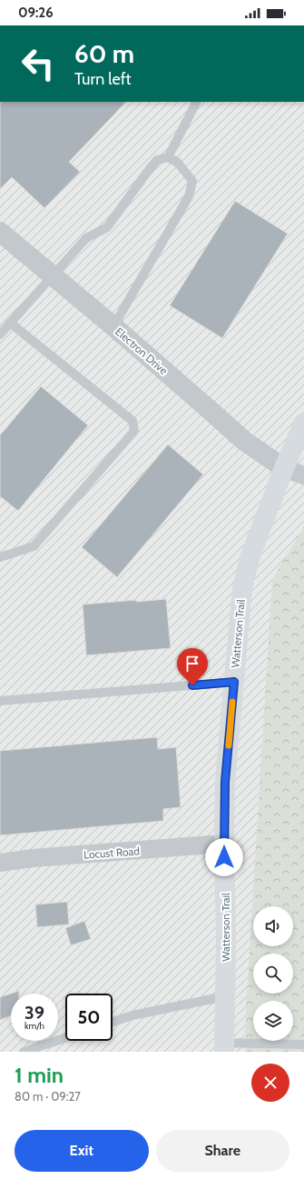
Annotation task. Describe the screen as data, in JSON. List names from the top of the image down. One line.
{"streets":{"main road":["Watterson Trail"],"street":["Electron Drive","Locust Road"]},"crossings":[["Electron Drive","Watterson Trail"],["Watterson Trail","Locust Road"]],"page":{"status":"09:26","turn":["60 m","Turn left"],"speed":"39 km/h","limit":"50","heading":["1 min","80 m · 09:27"],"buttons":["Exit","Share"]}}
